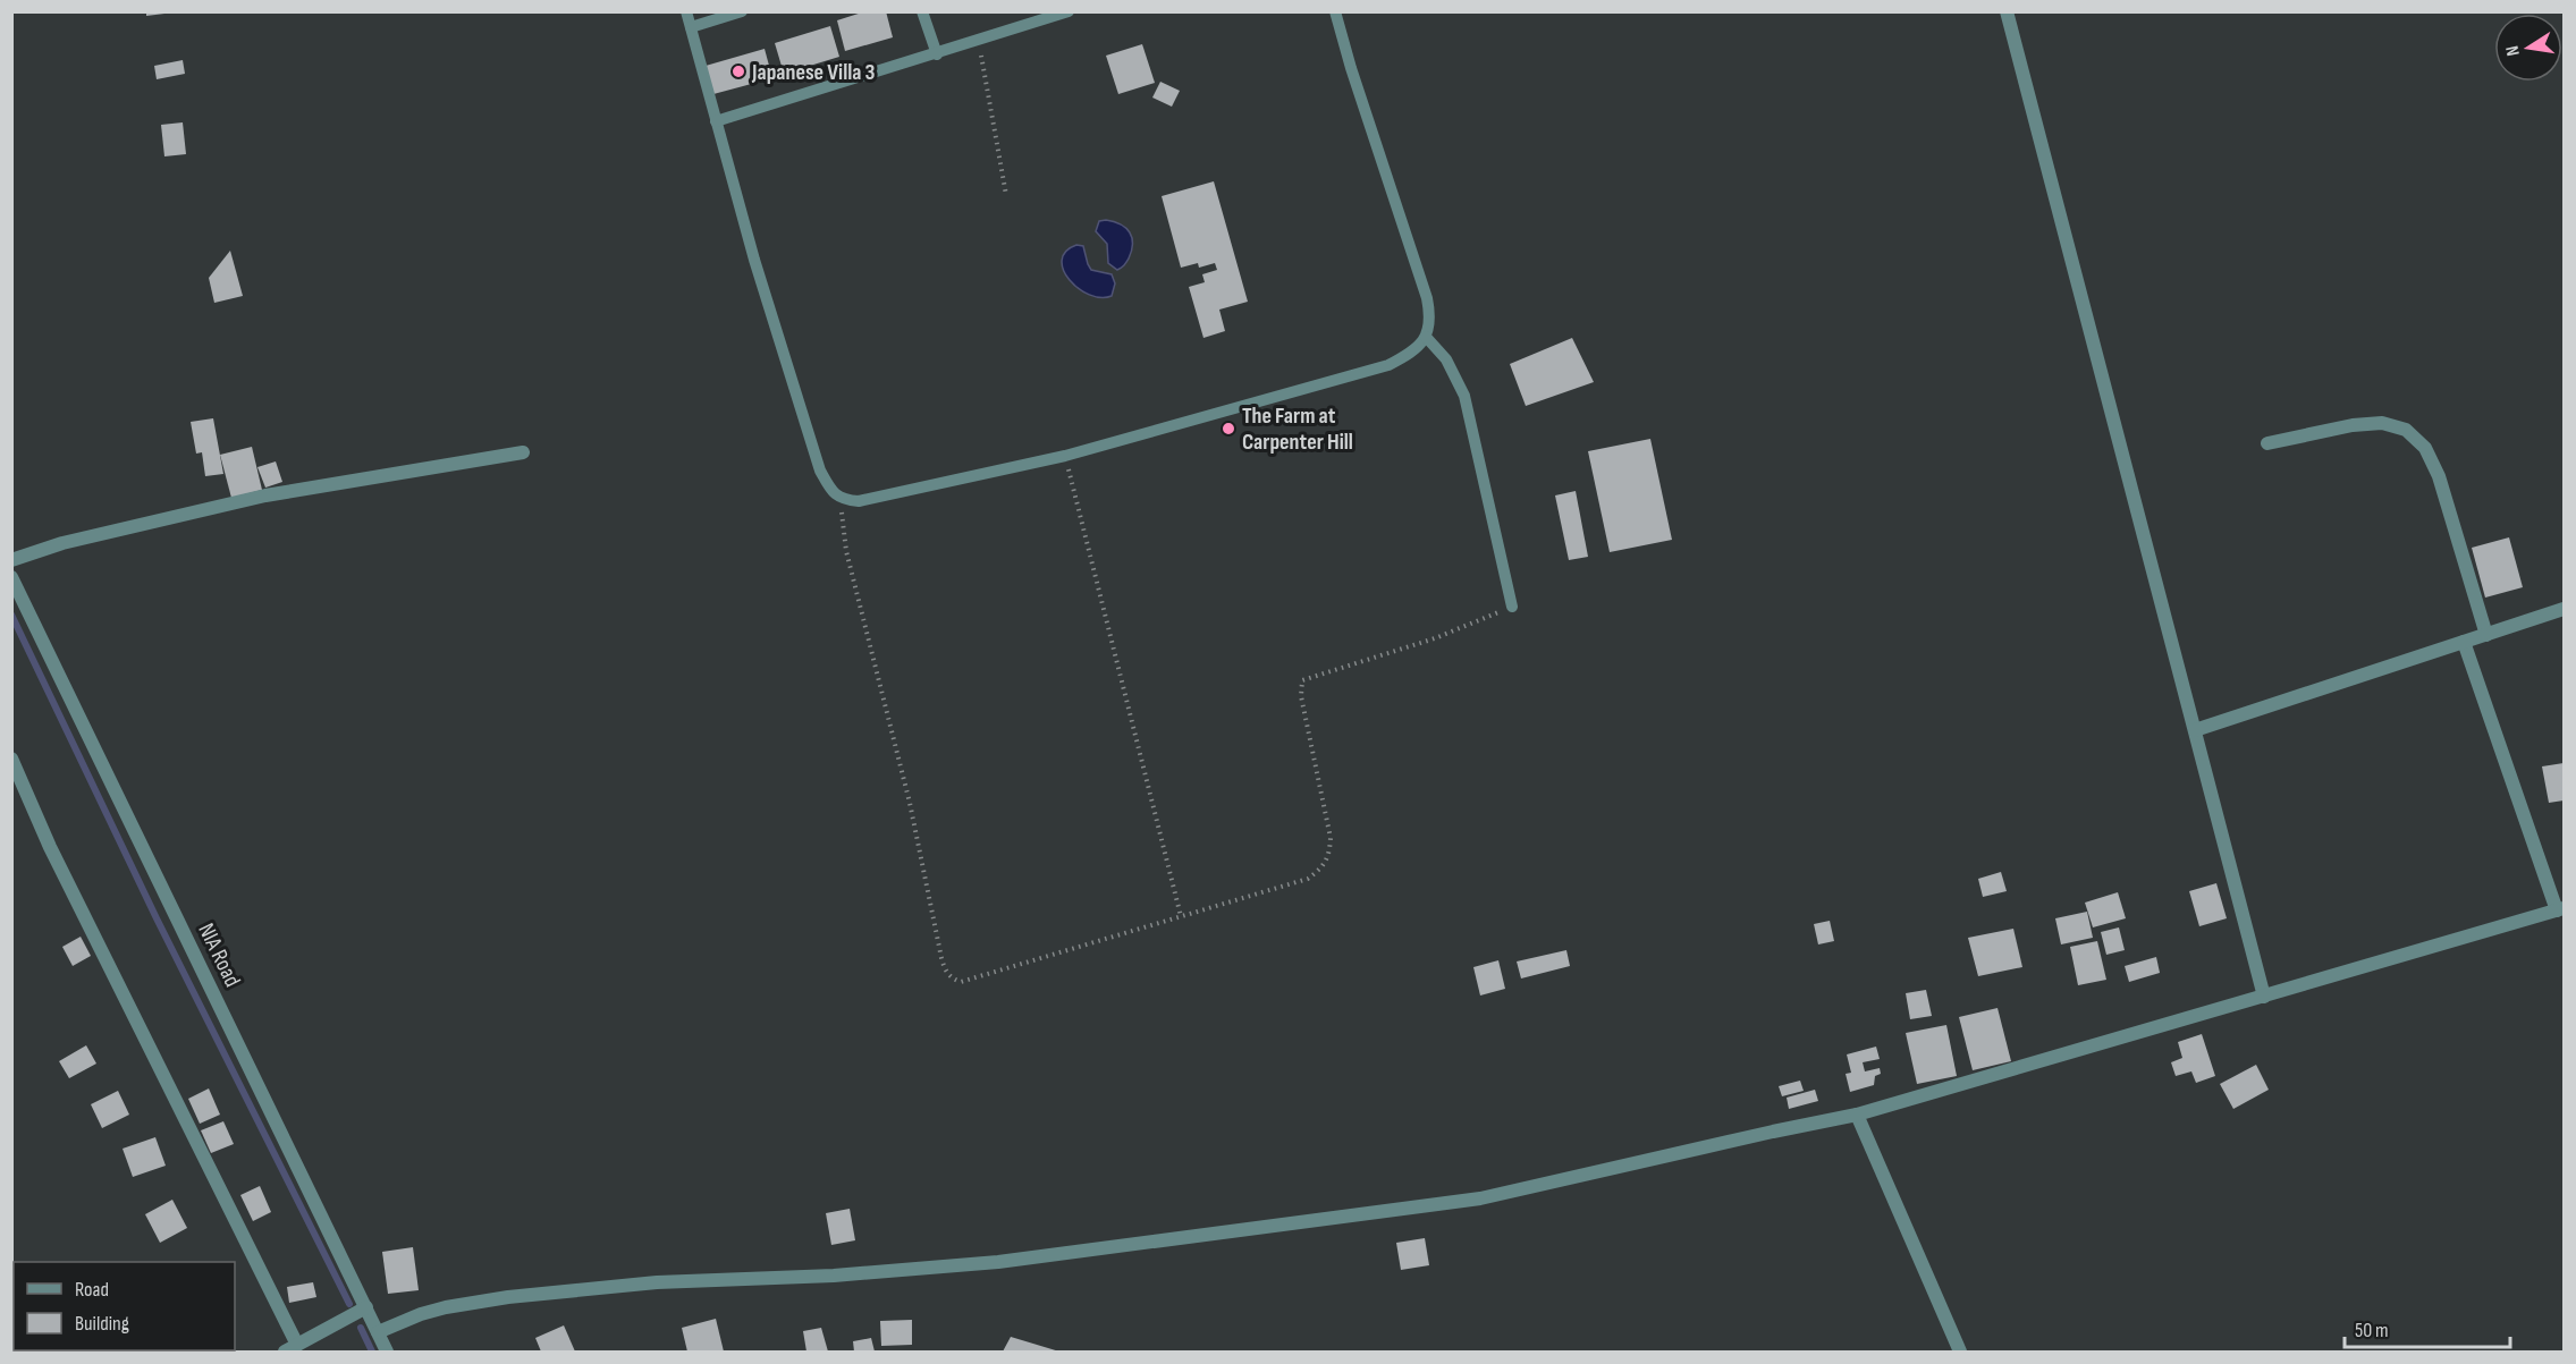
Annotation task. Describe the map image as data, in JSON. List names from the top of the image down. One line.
{"streets":{"street":["NIA Road"]},"places":["Japanese Villa 3","The Farm at Carpenter Hill"],"legend":["Road","Building"],"scale_bar":"50 m","north":"left"}
